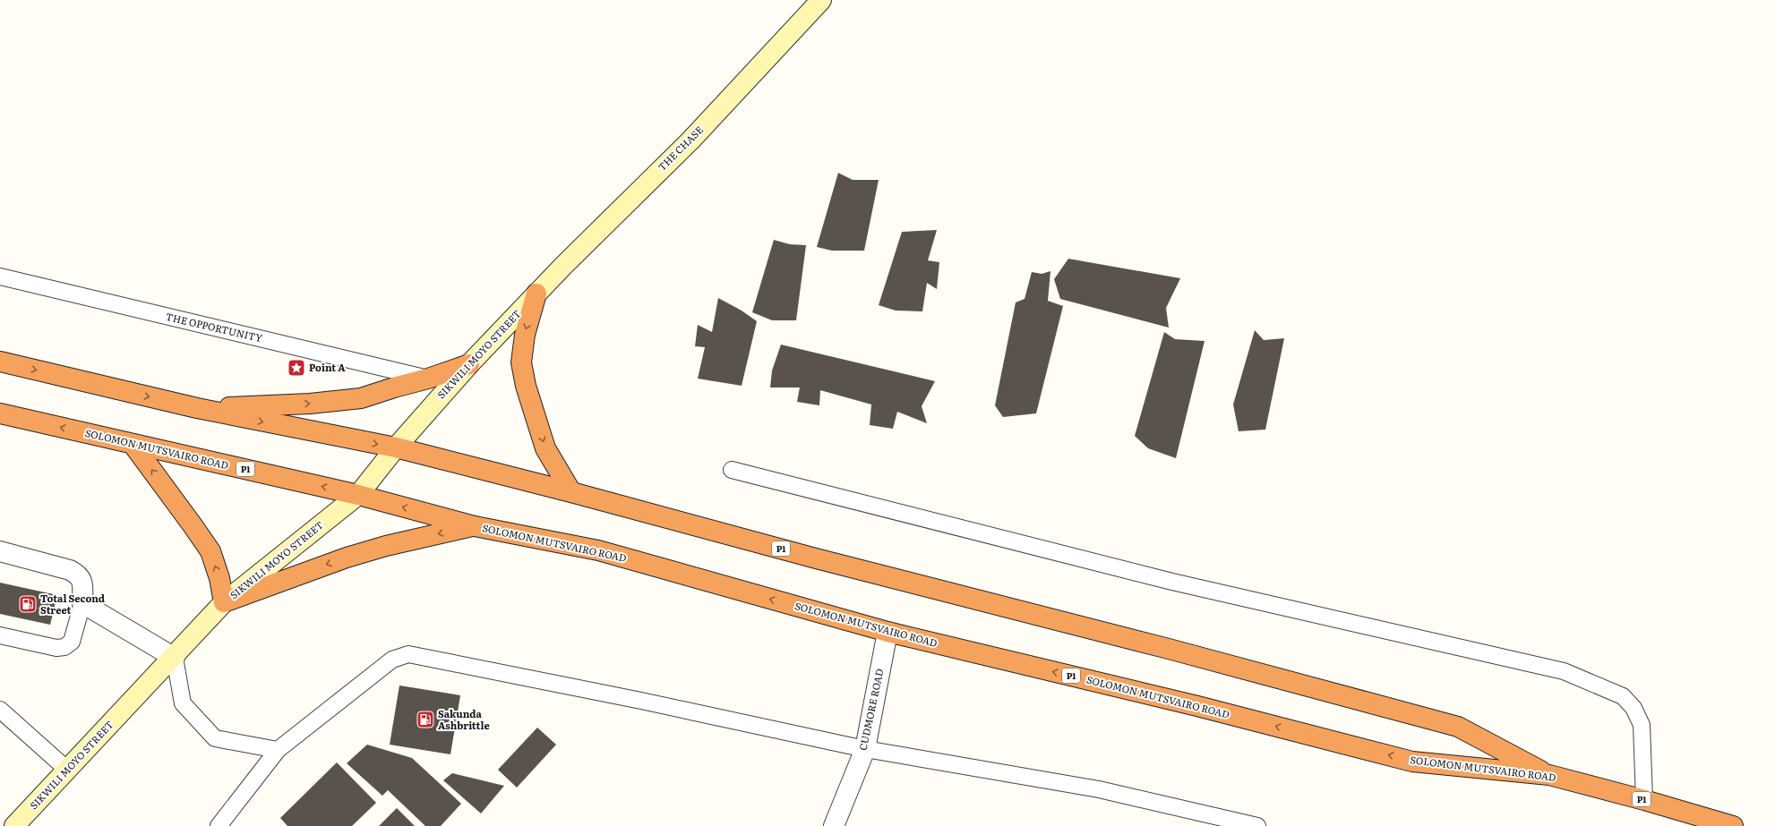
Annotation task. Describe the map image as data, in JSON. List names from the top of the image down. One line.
{"streets":{"highway":["SOLOMON MUTSVAIRO ROAD","P1"],"street":["THE CHASE","SIKWILI MOYO STREET","CUDMORE ROAD"],"lane":["THE OPPORTUNITY"]},"crossings":[["THE CHASE","SIKWILI MOYO STREET"],["SIKWILI MOYO STREET","SOLOMON MUTSVAIRO ROAD"],["SIKWILI MOYO STREET","P1"],["SOLOMON MUTSVAIRO ROAD","P1"],["SOLOMON MUTSVAIRO ROAD","CUDMORE ROAD"]],"places":{"place":["Point A"],"fuel station":["Total Second Street","Sakunda Ashbrittle"]}}
